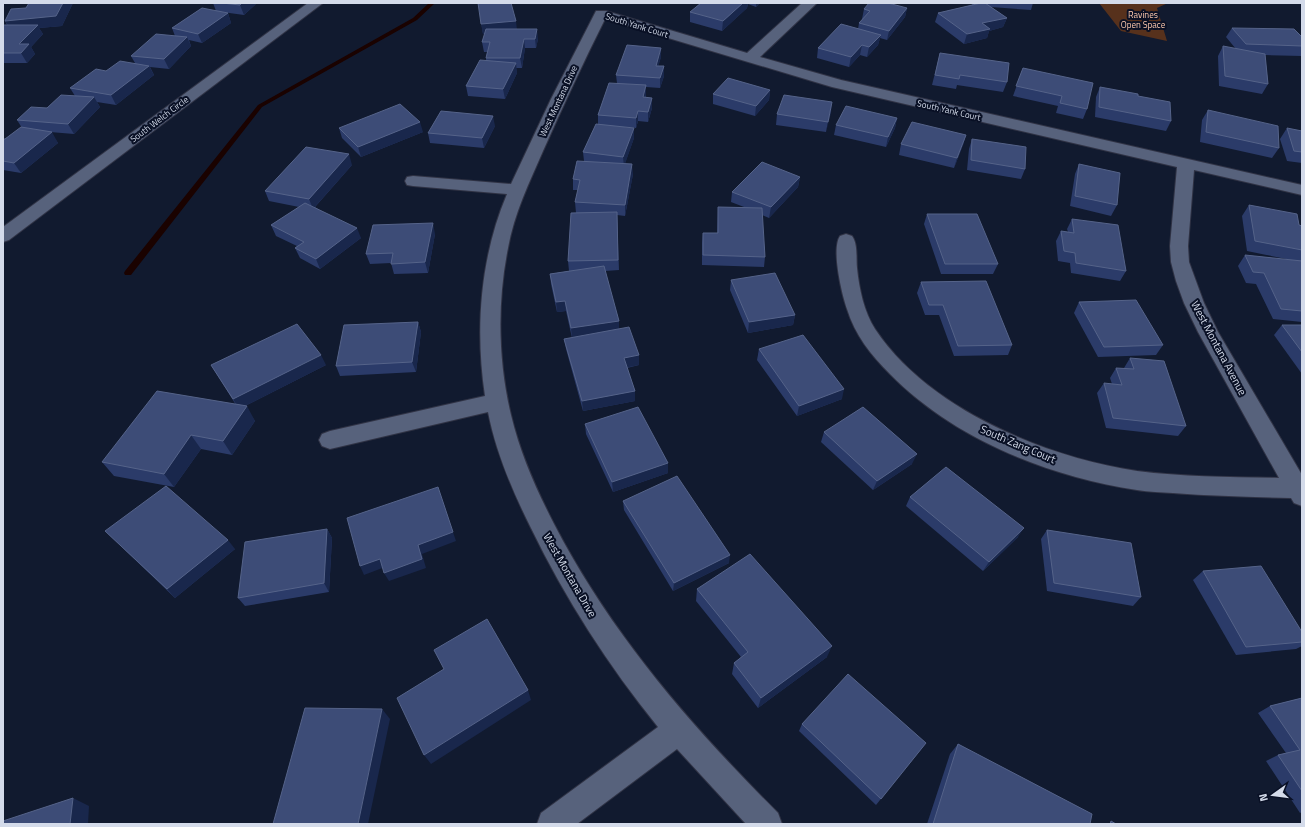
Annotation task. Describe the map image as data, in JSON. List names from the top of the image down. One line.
{"streets":{"street":["South Yank Court","West Montana Drive","South Welch Circle","West Montana Avenue","South Zang Court"]},"crossings":[["South Yank Court","West Montana Drive"],["South Yank Court","West Montana Avenue"],["West Montana Avenue","South Zang Court"]],"parks":["Ravines Open Space"],"north":"left"}
